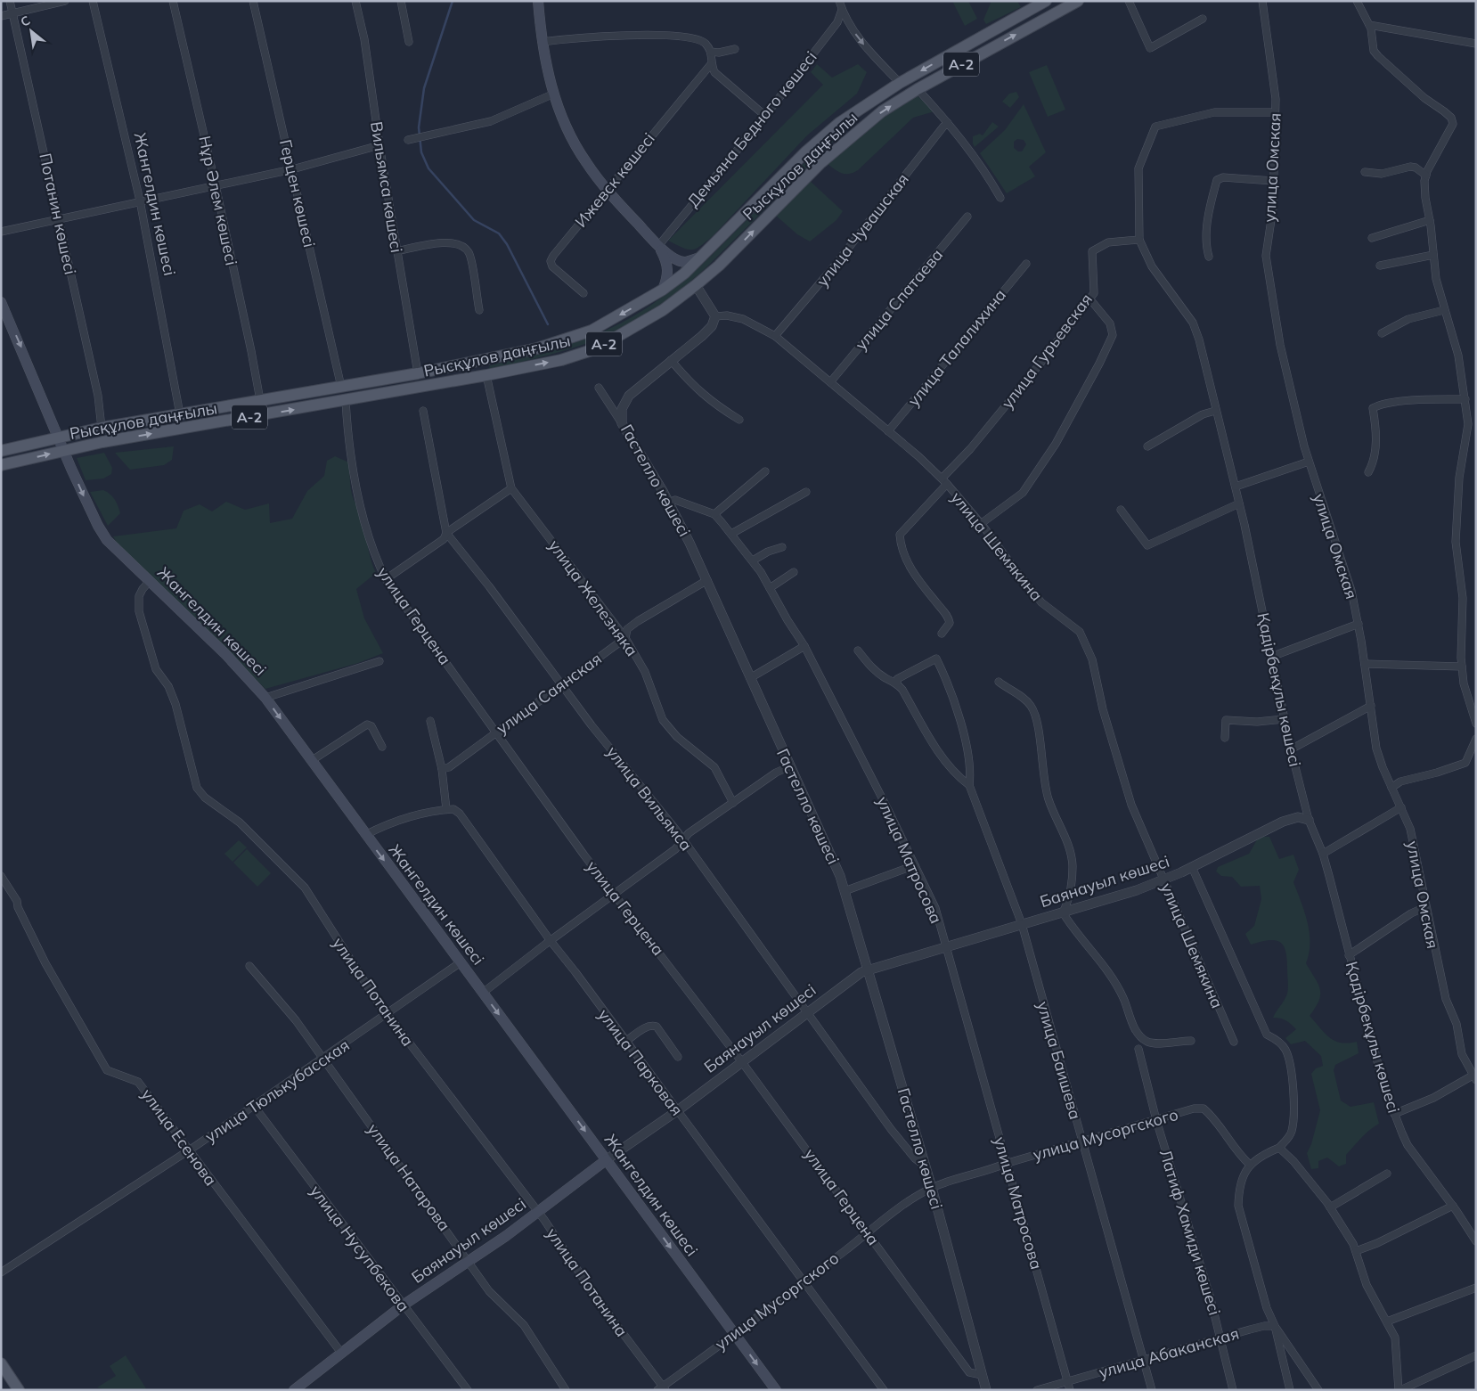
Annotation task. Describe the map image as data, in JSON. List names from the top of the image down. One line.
{"streets":{"main road":["A-2","Рысқұлов даңғылы","Жангелдин көшесі","Баянауыл көшесі"],"street":["Демьяна Бедного көшесі","улица Омская","Ижевск көшесі","Вильямса көшесі","Герцен көшесі","Нұр Әлем көшесі","Потанин көшесі","улица Чувашская","улица Спатаева","улица Талалихина","улица Гурьевская","Гастелло көшесі","улица Шемякина","улица Железняка","улица Герцена","Қадірбекұлы көшесі","улица Саянская","улица Вильямса","улица Матросова","улица Потанина","улица Баишева","улица Парковая","улица Тюлькубасская","улица Мусоргского","улица Есенова","улица Натарова","Латиф Хамиди көшесі","улица Нусупбекова","улица Абаканская"]},"crossings":[["Рысқұлов даңғылы","Вильямса көшесі"],["Рысқұлов даңғылы","Герцен көшесі"],["Рысқұлов даңғылы","Нұр Әлем көшесі"],["Рысқұлов даңғылы","Жангелдин көшесі"],["Рысқұлов даңғылы","Потанин көшесі"],["Рысқұлов даңғылы","улица Железняка"],["Рысқұлов даңғылы","улица Герцена"],["улица Омская","Қадірбекұлы көшесі"],["Жангелдин көшесі","Баянауыл көшесі"],["Жангелдин көшесі","улица Потанина"],["Жангелдин көшесі","улица Тюлькубасская"],["Жангелдин көшесі","улица Мусоргского"],["улица Чувашская","улица Шемякина"],["улица Спатаева","улица Шемякина"],["улица Талалихина","улица Шемякина"],["улица Гурьевская","улица Шемякина"],["улица Гурьевская","Қадірбекұлы көшесі"],["Гастелло көшесі","улица Шемякина"],["Гастелло көшесі","улица Герцена"],["Гастелло көшесі","улица Саянская"],["Гастелло көшесі","улица Вильямса"],["Гастелло көшесі","улица Матросова"],["Гастелло көшесі","Баянауыл көшесі"],["Гастелло көшесі","улица Мусоргского"],["улица Шемякина","Баянауыл көшесі"],["улица Железняка","улица Саянская"],["улица Герцена","улица Саянская"],["улица Герцена","Баянауыл көшесі"],["улица Герцена","улица Мусоргского"],["Қадірбекұлы көшесі","Баянауыл көшесі"],["улица Саянская","улица Вильямса"],["улица Вильямса","Баянауыл көшесі"],["улица Матросова","Баянауыл көшесі"],["улица Матросова","улица Мусоргского"],["улица Матросова","улица Абаканская"],["Баянауыл көшесі","улица Потанина"],["Баянауыл көшесі","улица Баишева"],["Баянауыл көшесі","улица Парковая"],["Баянауыл көшесі","улица Есенова"],["Баянауыл көшесі","улица Натарова"],["Баянауыл көшесі","улица Нусупбекова"],["улица Потанина","улица Тюлькубасская"],["улица Потанина","улица Мусоргского"],["улица Баишева","улица Мусоргского"],["улица Баишева","улица Абаканская"],["улица Парковая","улица Мусоргского"],["улица Тюлькубасская","улица Есенова"],["улица Тюлькубасская","улица Натарова"],["улица Тюлькубасская","улица Нусупбекова"],["улица Мусоргского","Латиф Хамиди көшесі"],["Латиф Хамиди көшесі","улица Абаканская"]],"one_way":["Жангелдин көшесі"],"north":"top left"}
